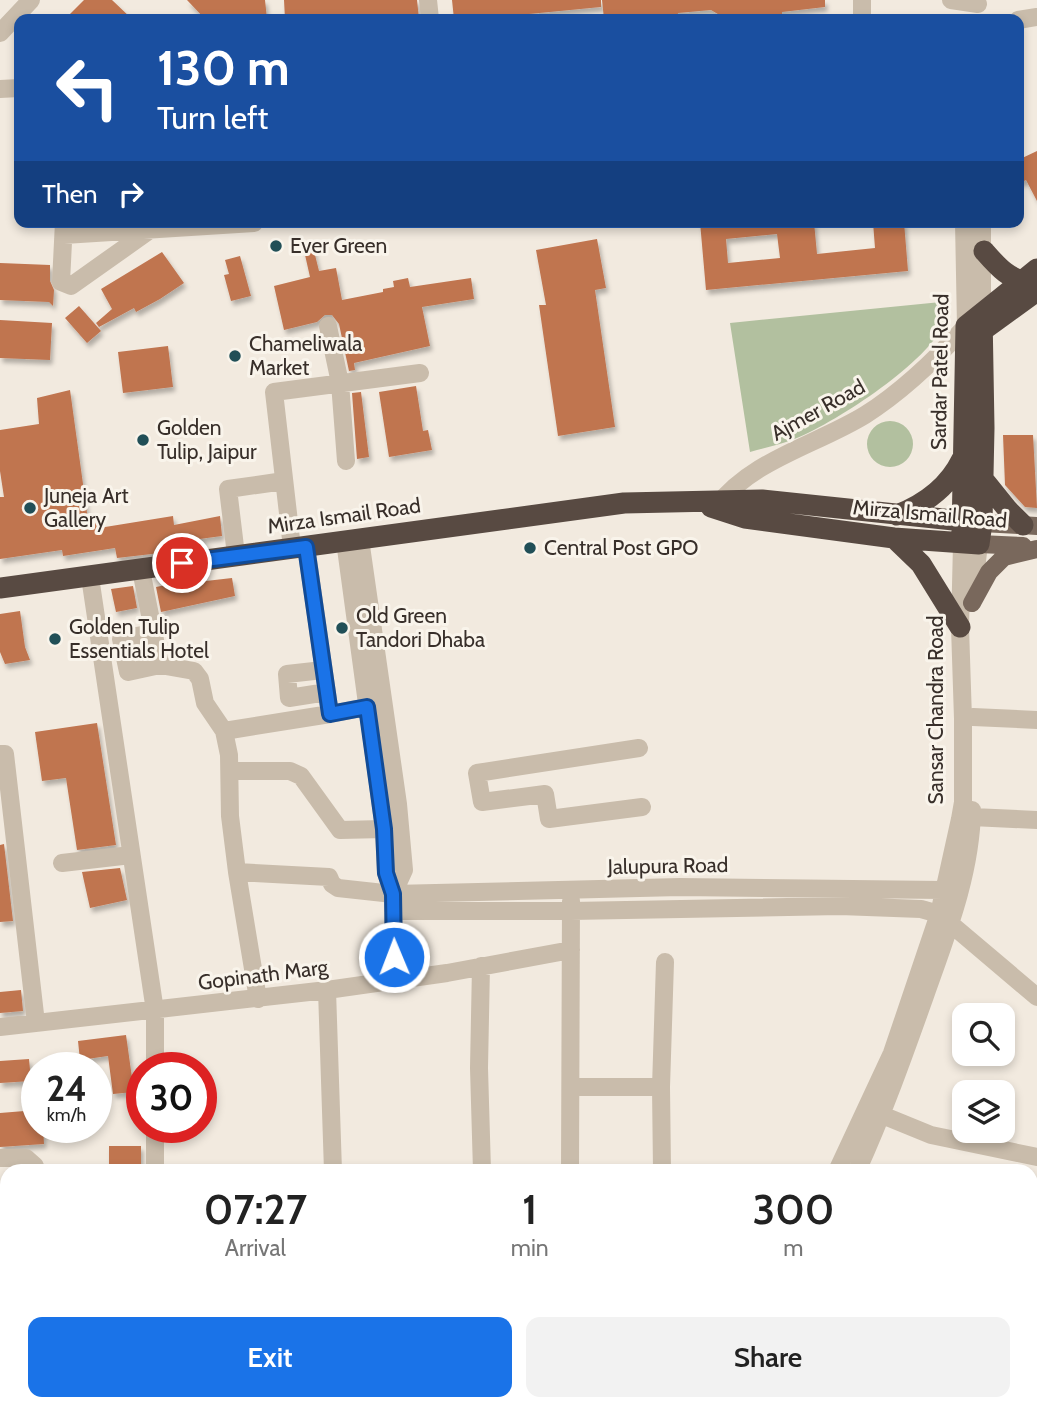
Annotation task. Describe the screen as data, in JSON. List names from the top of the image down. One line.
{"streets":{"highway":["Sardar Patel Road","Mirza Ismail Road"],"street":["Ajmer Road","Sansar Chandra Road","Jalupura Road","Gopinath Marg"]},"crossings":[["Sardar Patel Road","Ajmer Road"],["Sardar Patel Road","Mirza Ismail Road"],["Sardar Patel Road","Sansar Chandra Road"],["Ajmer Road","Mirza Ismail Road"],["Mirza Ismail Road","Sansar Chandra Road"],["Sansar Chandra Road","Jalupura Road"]],"places":["Ever Green","Chameliwala Market","Golden Tulip, Jaipur","Juneja Art Gallery","Central Post GPO","Old Green Tandori Dhaba","Golden Tulip Essentials Hotel"],"page":{"turn":["130 m","Turn left"],"then":"Then","speed":"24 km/h","limit":"30","eta":["07:27","Arrival","1","min","300","m"],"buttons":["Exit","Share"]}}
